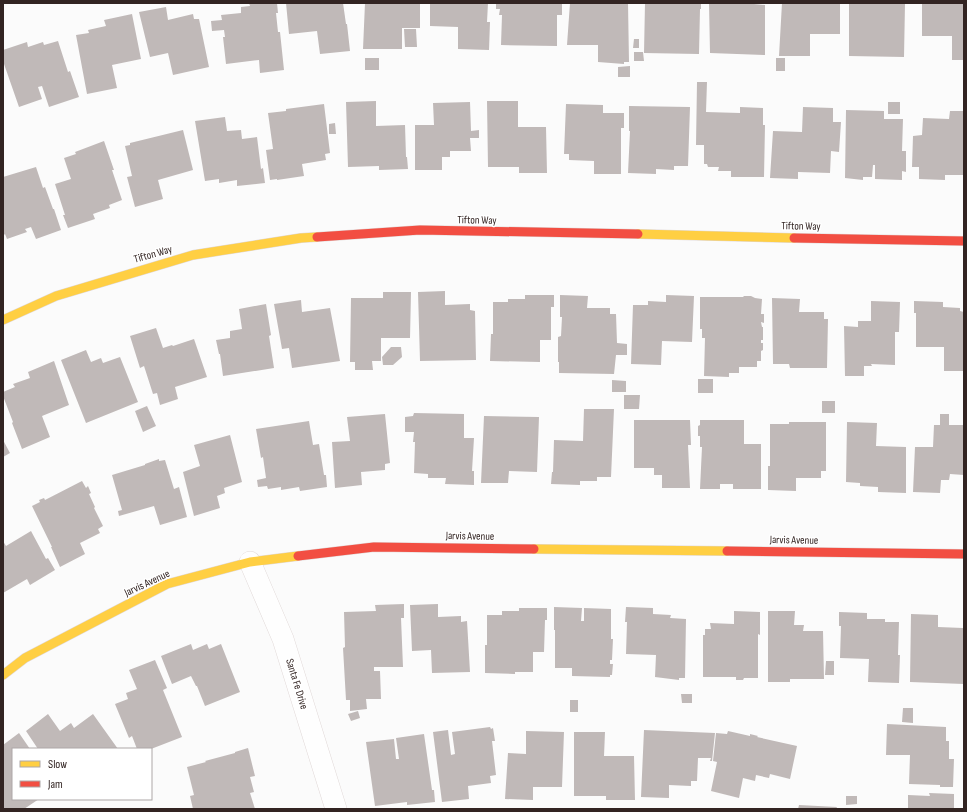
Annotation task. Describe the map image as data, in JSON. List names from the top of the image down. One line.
{"streets":{"street":["Tifton Way","Jarvis Avenue","Santa Fe Drive"]},"crossings":[["Jarvis Avenue","Santa Fe Drive"]],"legend":["Slow","Jam"]}
